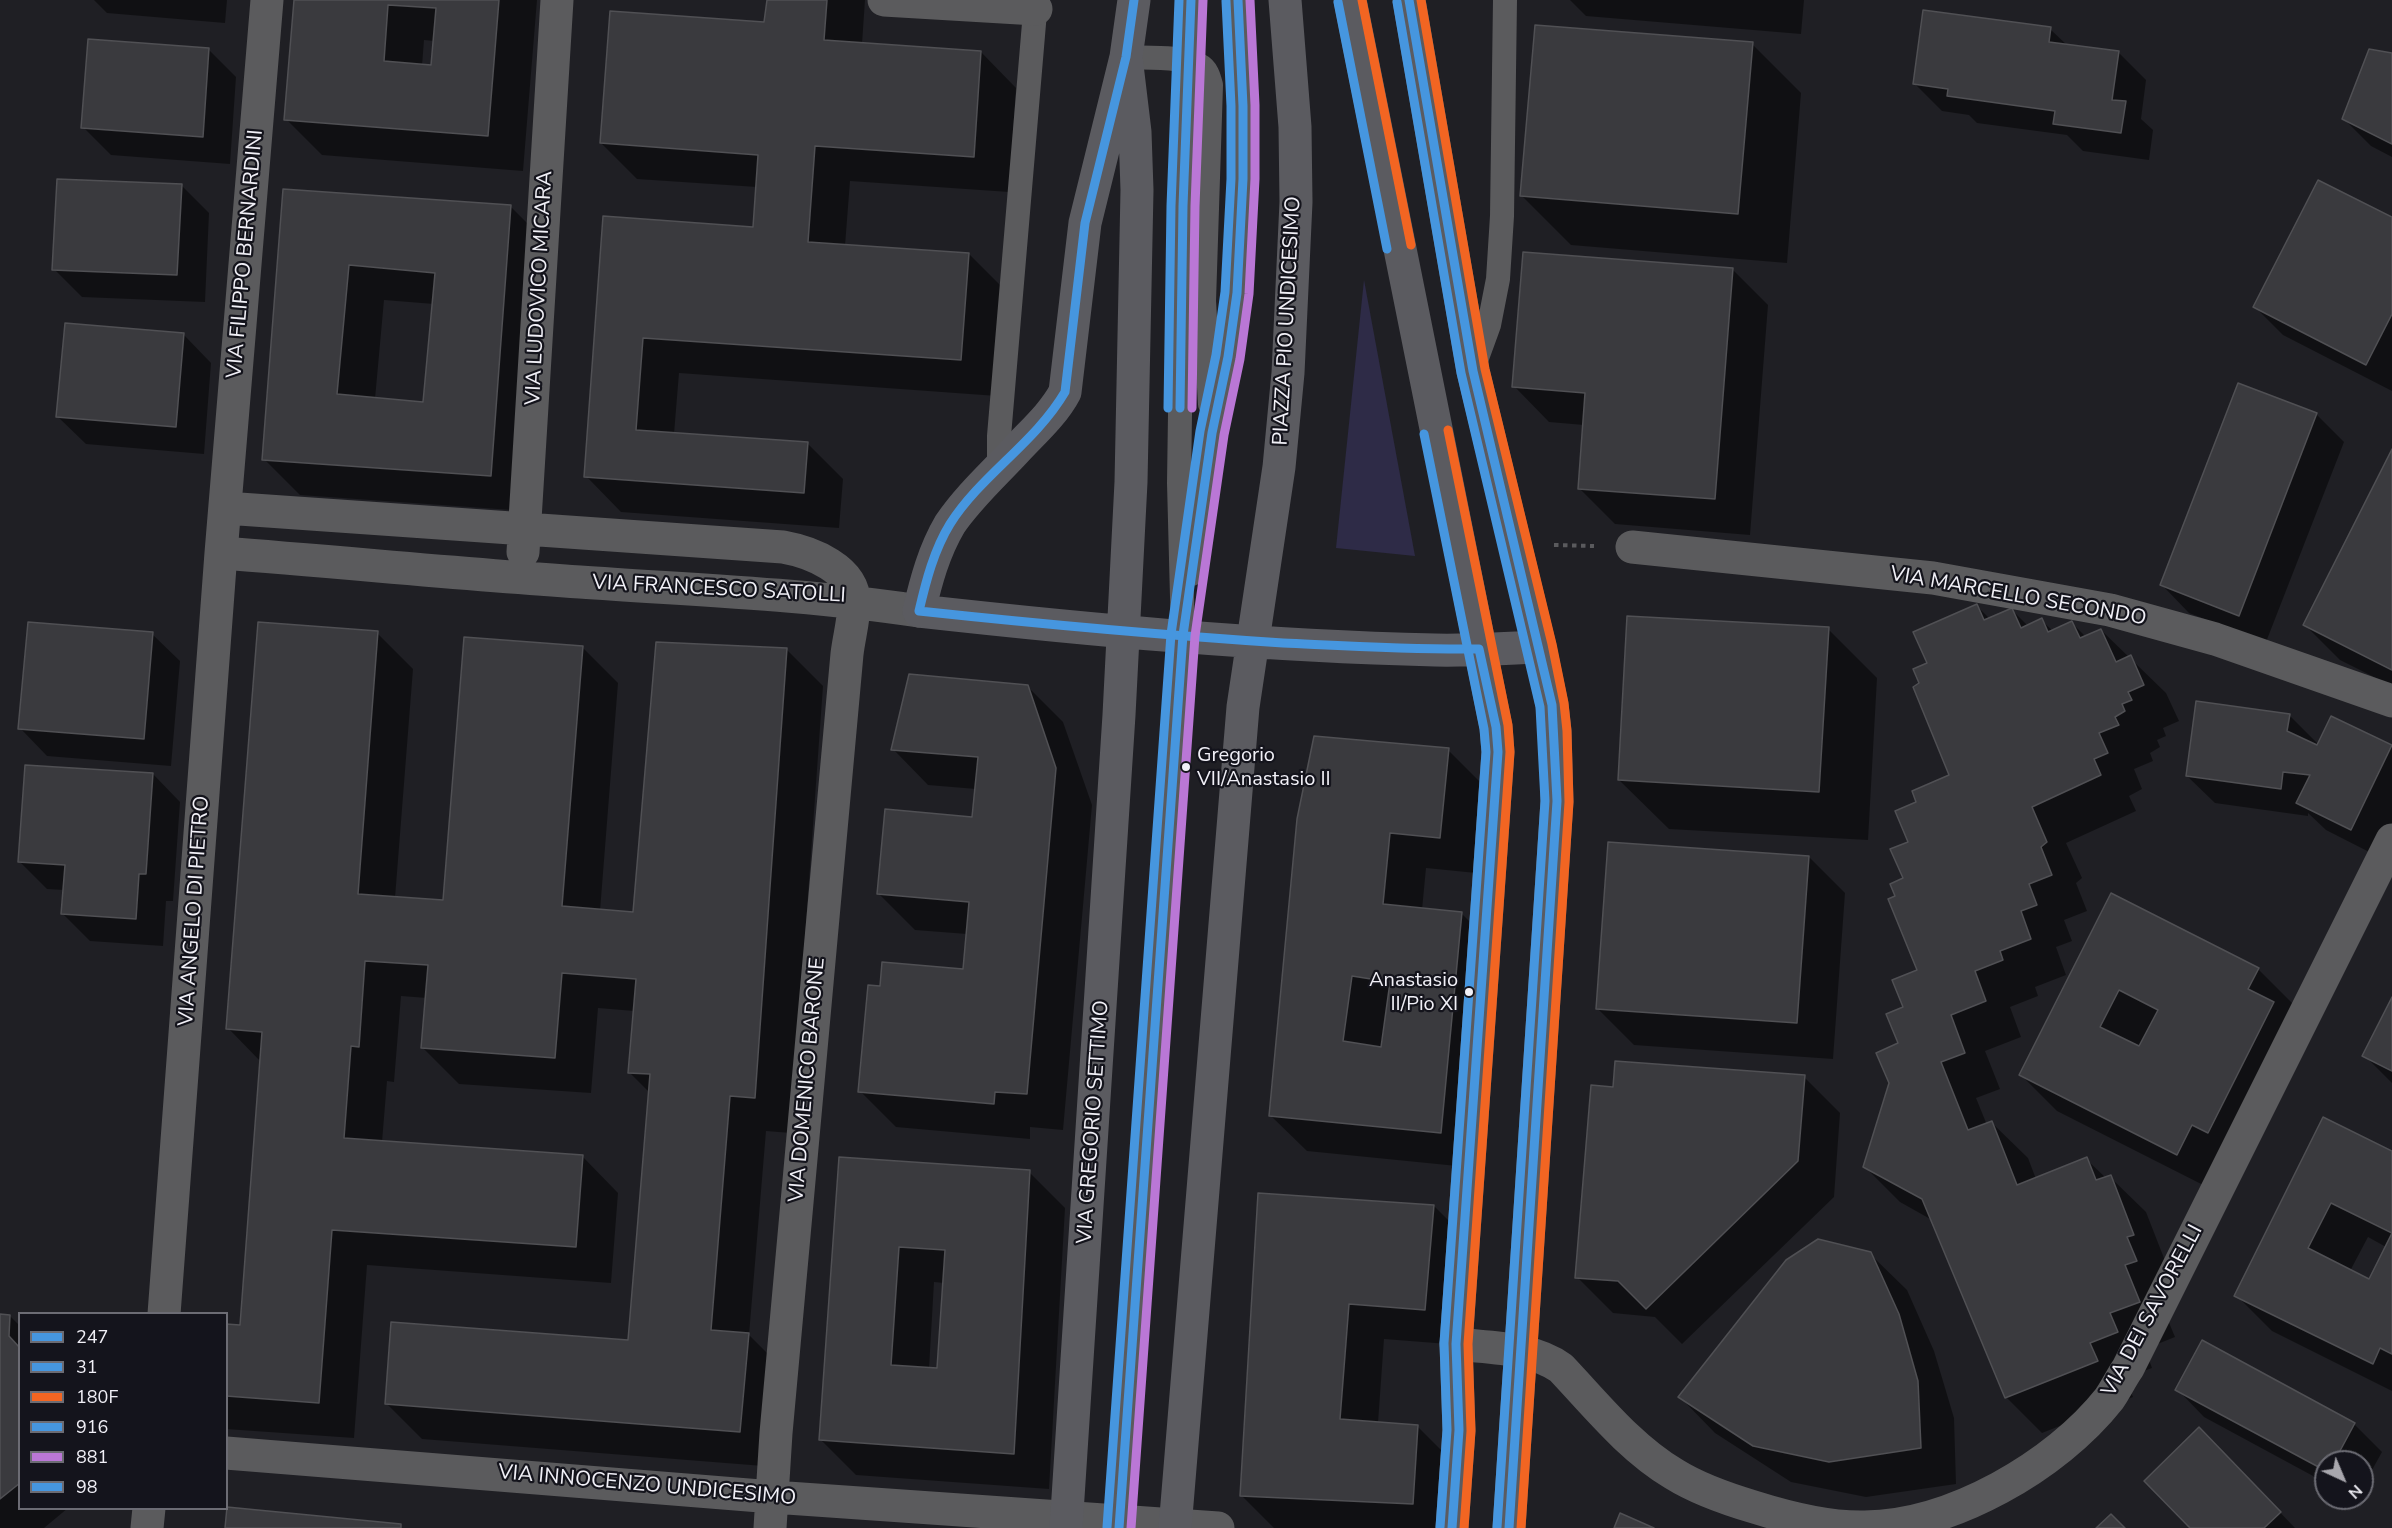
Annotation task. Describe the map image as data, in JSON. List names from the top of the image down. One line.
{"streets":{"main road":["PIAZZA PIO UNDICESIMO","VIA GREGORIO SETTIMO"],"street":["VIA FILIPPO BERNARDINI","VIA LUDOVICO MICARA","VIA FRANCESCO SATOLLI","VIA MARCELLO SECONDO","VIA ANGELO DI PIETRO","VIA DOMENICO BARONE","VIA DEI SAVORELLI","VIA INNOCENZO UNDICESIMO"]},"crossings":[["VIA FILIPPO BERNARDINI","VIA FRANCESCO SATOLLI"],["VIA FILIPPO BERNARDINI","VIA ANGELO DI PIETRO"],["VIA LUDOVICO MICARA","VIA FRANCESCO SATOLLI"],["PIAZZA PIO UNDICESIMO","VIA INNOCENZO UNDICESIMO"],["VIA FRANCESCO SATOLLI","VIA ANGELO DI PIETRO"],["VIA FRANCESCO SATOLLI","VIA DOMENICO BARONE"],["VIA DOMENICO BARONE","VIA INNOCENZO UNDICESIMO"],["VIA GREGORIO SETTIMO","VIA INNOCENZO UNDICESIMO"]],"places":["Gregorio VII/Anastasio II","Anastasio II/Pio XI"],"lines":["transit line 247","transit line 180F","transit line 916","transit line 881","transit line 98","transit line 31"],"legend":["247","31","180F","916","881","98"],"north":"bottom right"}
